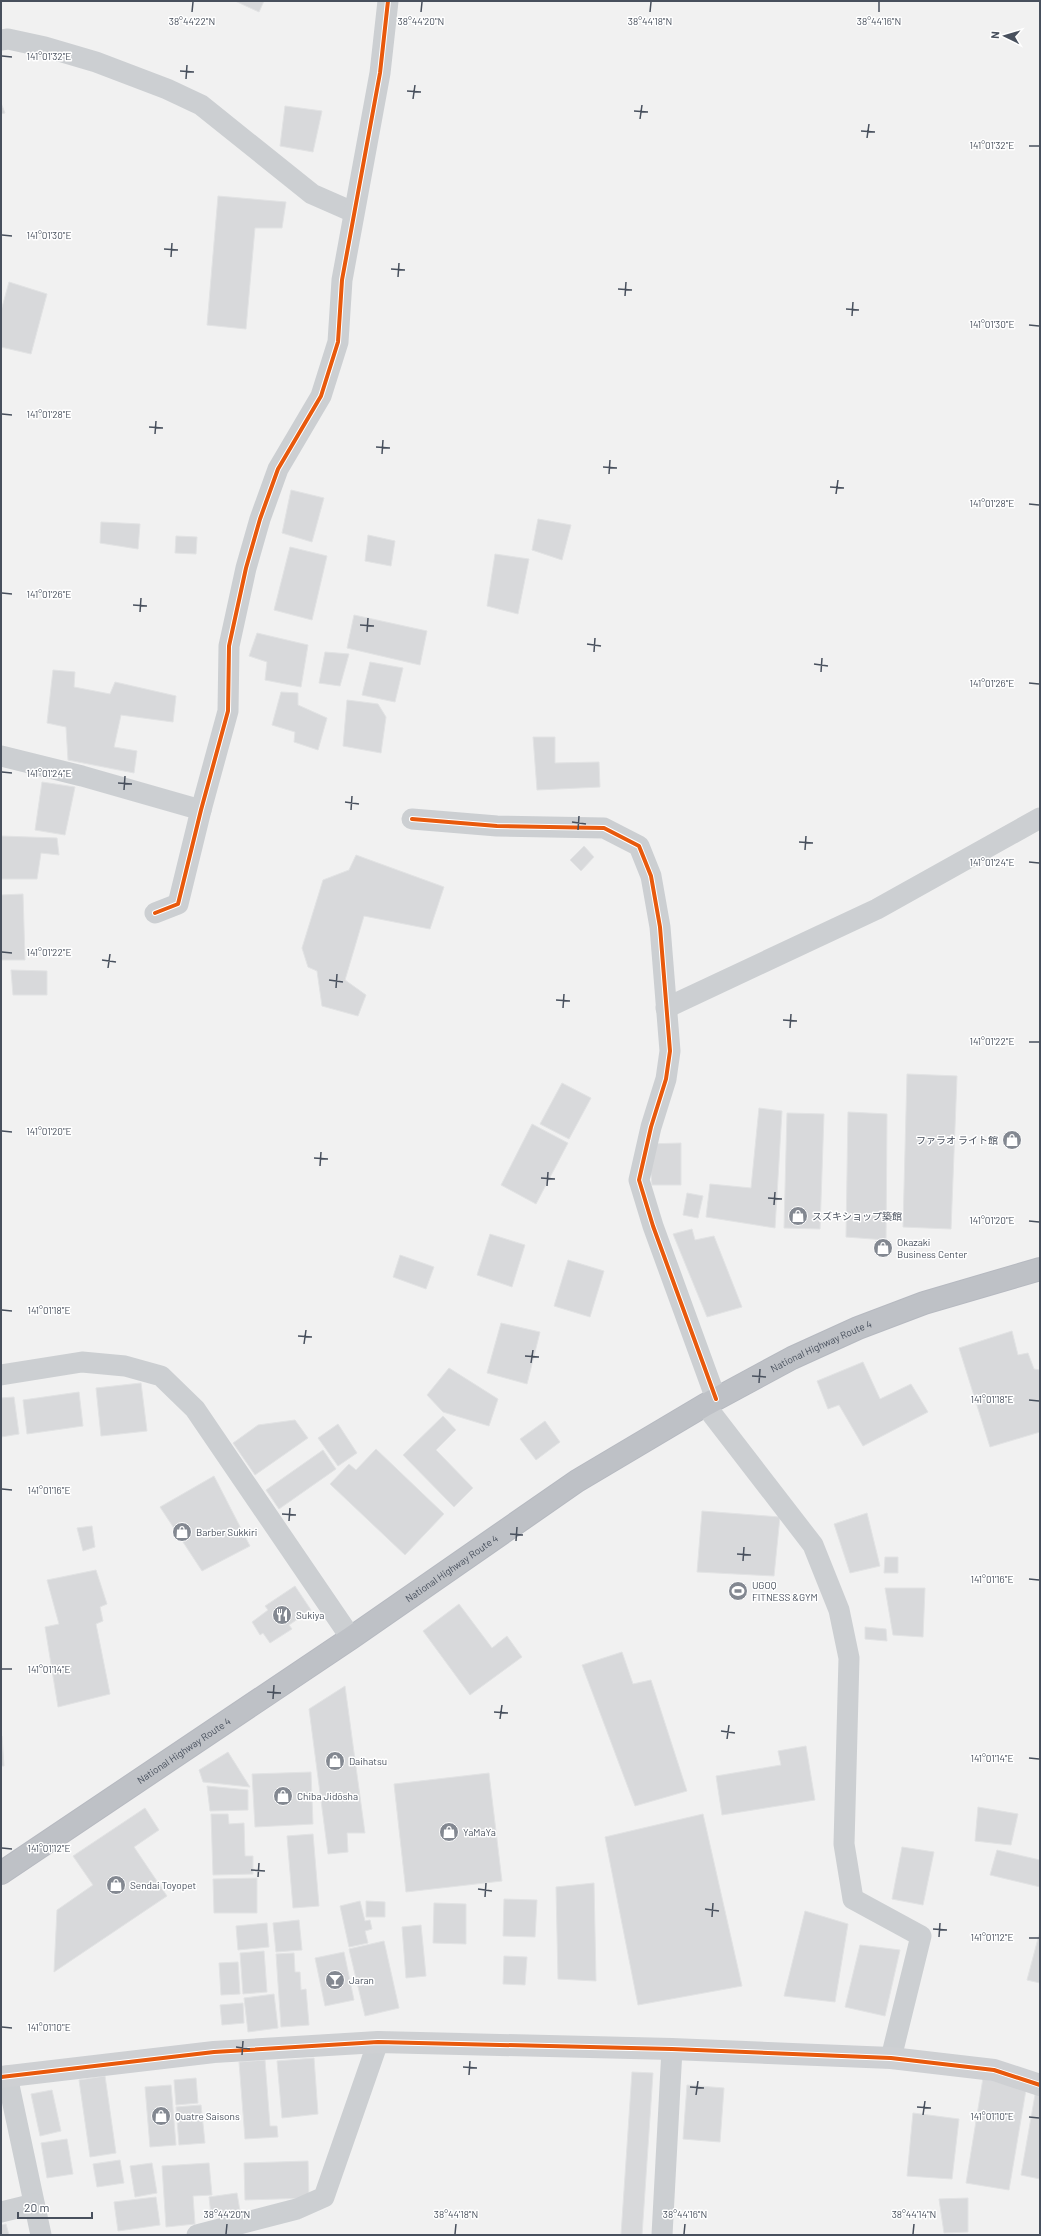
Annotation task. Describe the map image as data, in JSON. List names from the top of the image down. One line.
{"streets":{"highway":["National Highway Route 4"]},"places":{"shop":["ファラオ ライト館","スズキショップ築館","Okazaki Business Center","Barber Sukkiri","Daihatsu","Chiba Jidōsha","YaMaYa","Sendai Toyopet","Quatre Saisons"],"sports":["UGOQ FITNESS &GYM"],"restaurant":["Sukiya"],"bar":["Jaran"]},"scale_bar":"20 m","north":"left","coordinates":["38°44'22\"N","38°44'20\"N","38°44'18\"N","38°44'16\"N","141°01'32\"E","141°01'30\"E","141°01'28\"E","141°01'26\"E","141°01'24\"E","141°01'22\"E","141°01'20\"E","141°01'18\"E","141°01'16\"E","141°01'14\"E","141°01'12\"E","141°01'10\"E","38°44'14\"N"]}
